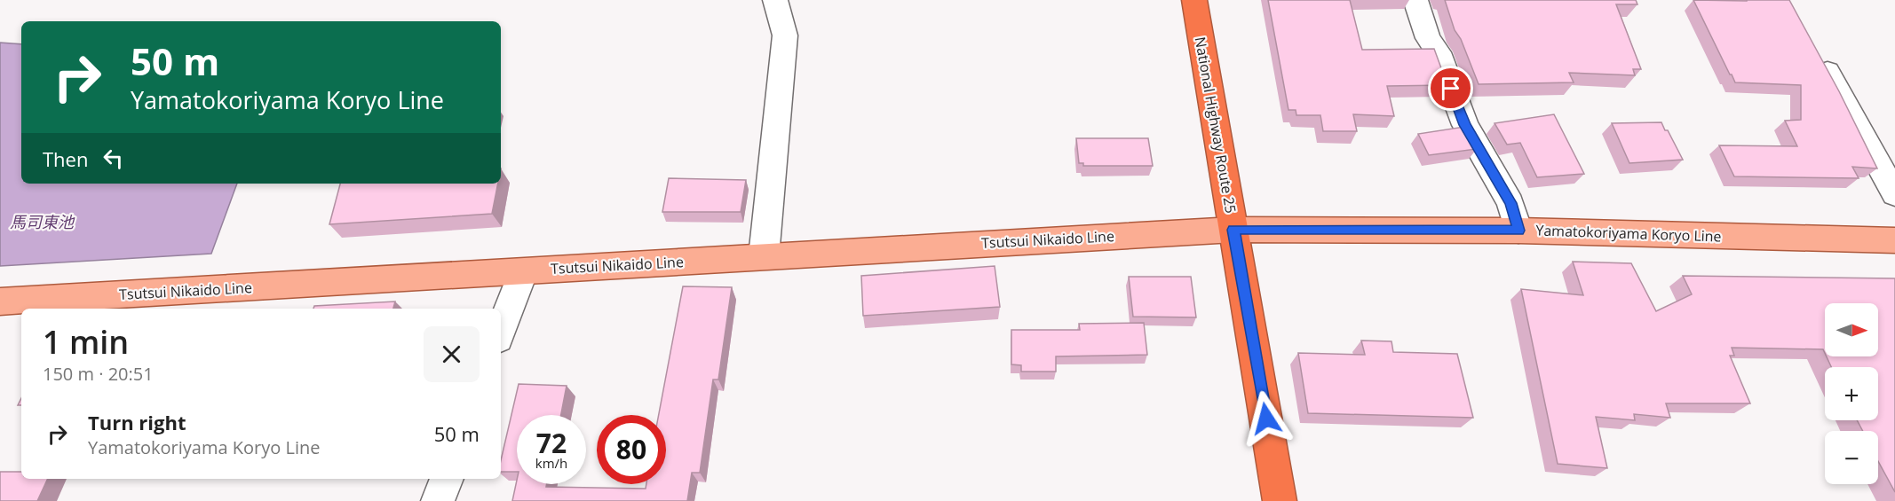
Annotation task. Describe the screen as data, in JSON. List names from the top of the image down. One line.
{"streets":{"highway":["National Highway Route 25"],"main road":["Yamatokoriyama Koryo Line","Tsutsui Nikaido Line"]},"crossings":[["National Highway Route 25","Yamatokoriyama Koryo Line"],["National Highway Route 25","Tsutsui Nikaido Line"],["Yamatokoriyama Koryo Line","Tsutsui Nikaido Line"]],"water":["馬司東池"],"north":"right","page":{"turn":["50 m","Yamatokoriyama Koryo Line"],"then":"Then","map_buttons":["+","−"],"heading":["1 min","150 m · 20:51"],"list":[{"name":"Turn right","note":"Yamatokoriyama Koryo Line","value":"50 m"}],"speed":"72 km/h","limit":"80"}}
